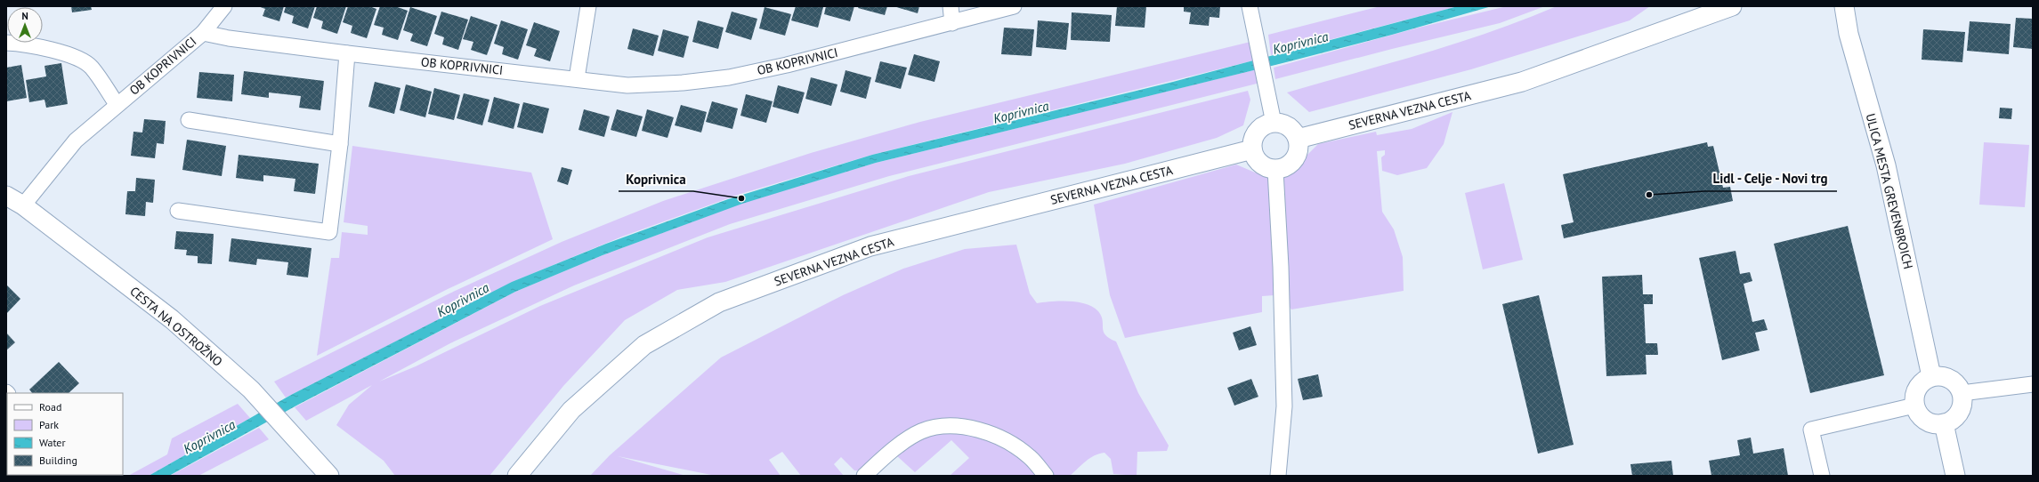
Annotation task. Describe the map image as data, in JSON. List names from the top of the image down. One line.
{"streets":{"street":["OB KOPRIVNICI","SEVERNA VEZNA CESTA","ULICA MESTA GREVENBROICH","CESTA NA OSTROŽNO"]},"crossings":[["OB KOPRIVNICI","CESTA NA OSTROŽNO"]],"water":["Koprivnica"],"places":["Lidl - Celje - Novi trg","Koprivnica"],"legend":["Road","Park","Water","Building"],"north":"top"}
